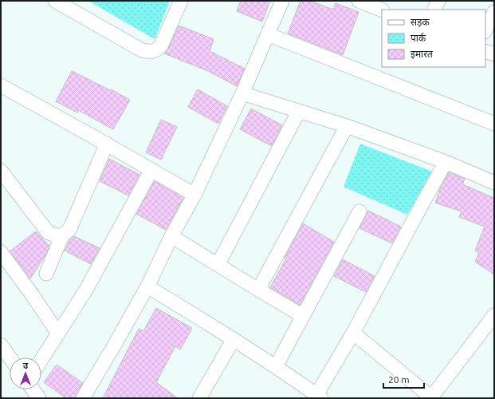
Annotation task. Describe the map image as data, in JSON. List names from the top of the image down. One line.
{"legend":["सड़क","पार्क","इमारत"],"scale_bar":"20 m","north":"top"}
